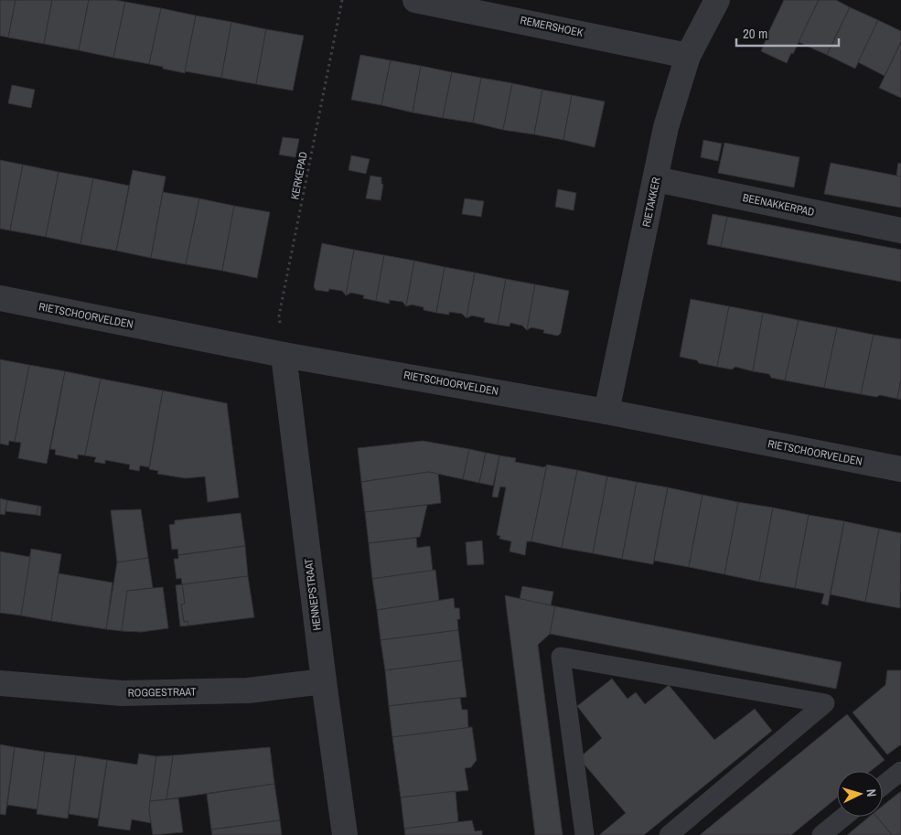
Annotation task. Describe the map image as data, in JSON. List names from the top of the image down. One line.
{"streets":{"street":["REMERSHOEK","RIETAKKER","BEENAKKERPAD","RIETSCHOORVELDEN","HENNEPSTRAAT","ROGGESTRAAT"],"path":["KERKEPAD"]},"crossings":[["REMERSHOEK","RIETAKKER"],["KERKEPAD","RIETSCHOORVELDEN"],["KERKEPAD","HENNEPSTRAAT"],["RIETAKKER","BEENAKKERPAD"],["RIETAKKER","RIETSCHOORVELDEN"],["RIETSCHOORVELDEN","HENNEPSTRAAT"],["HENNEPSTRAAT","ROGGESTRAAT"]],"scale_bar":"20 m","north":"right"}
